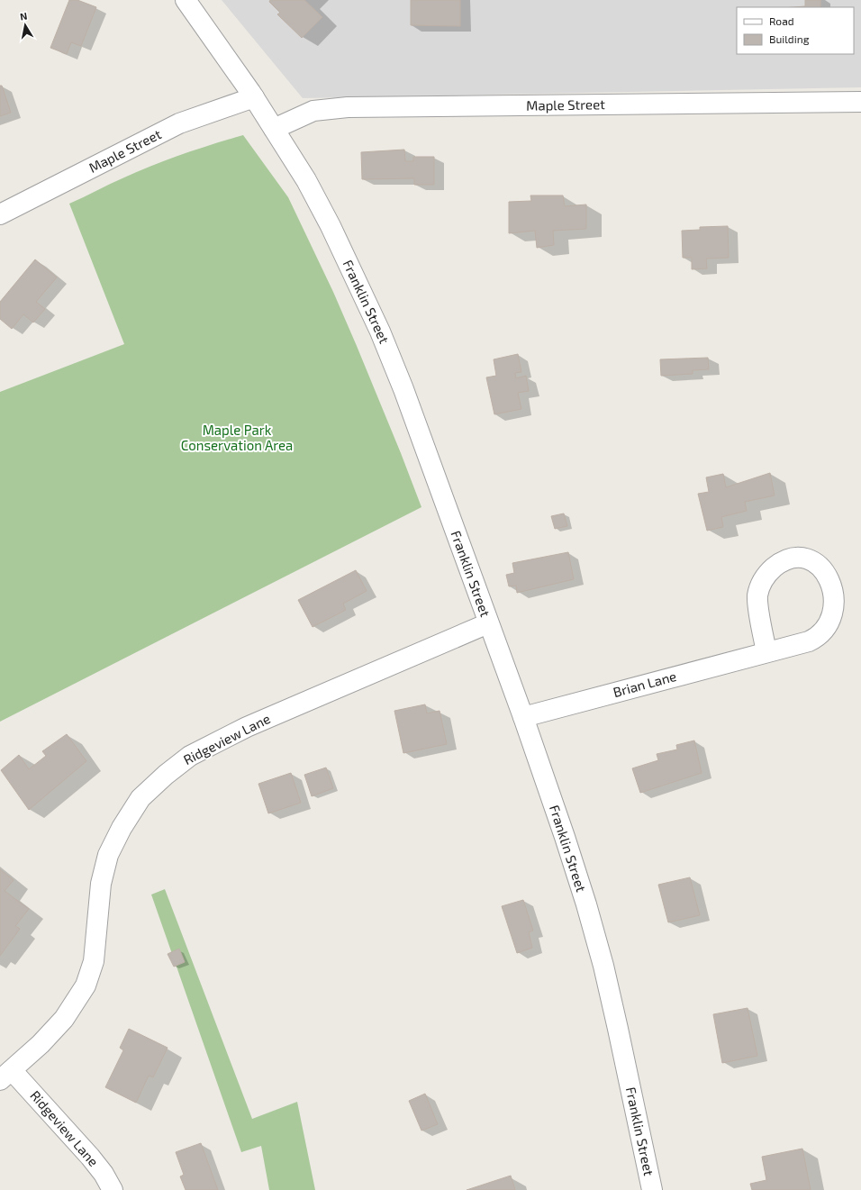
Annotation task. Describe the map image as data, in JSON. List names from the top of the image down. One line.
{"streets":{"street":["Maple Street","Franklin Street","Brian Lane","Ridgeview Lane"]},"crossings":[["Maple Street","Franklin Street"],["Franklin Street","Brian Lane"],["Franklin Street","Ridgeview Lane"]],"parks":["Maple Park Conservation Area"],"legend":["Road","Building"],"north":"top"}
